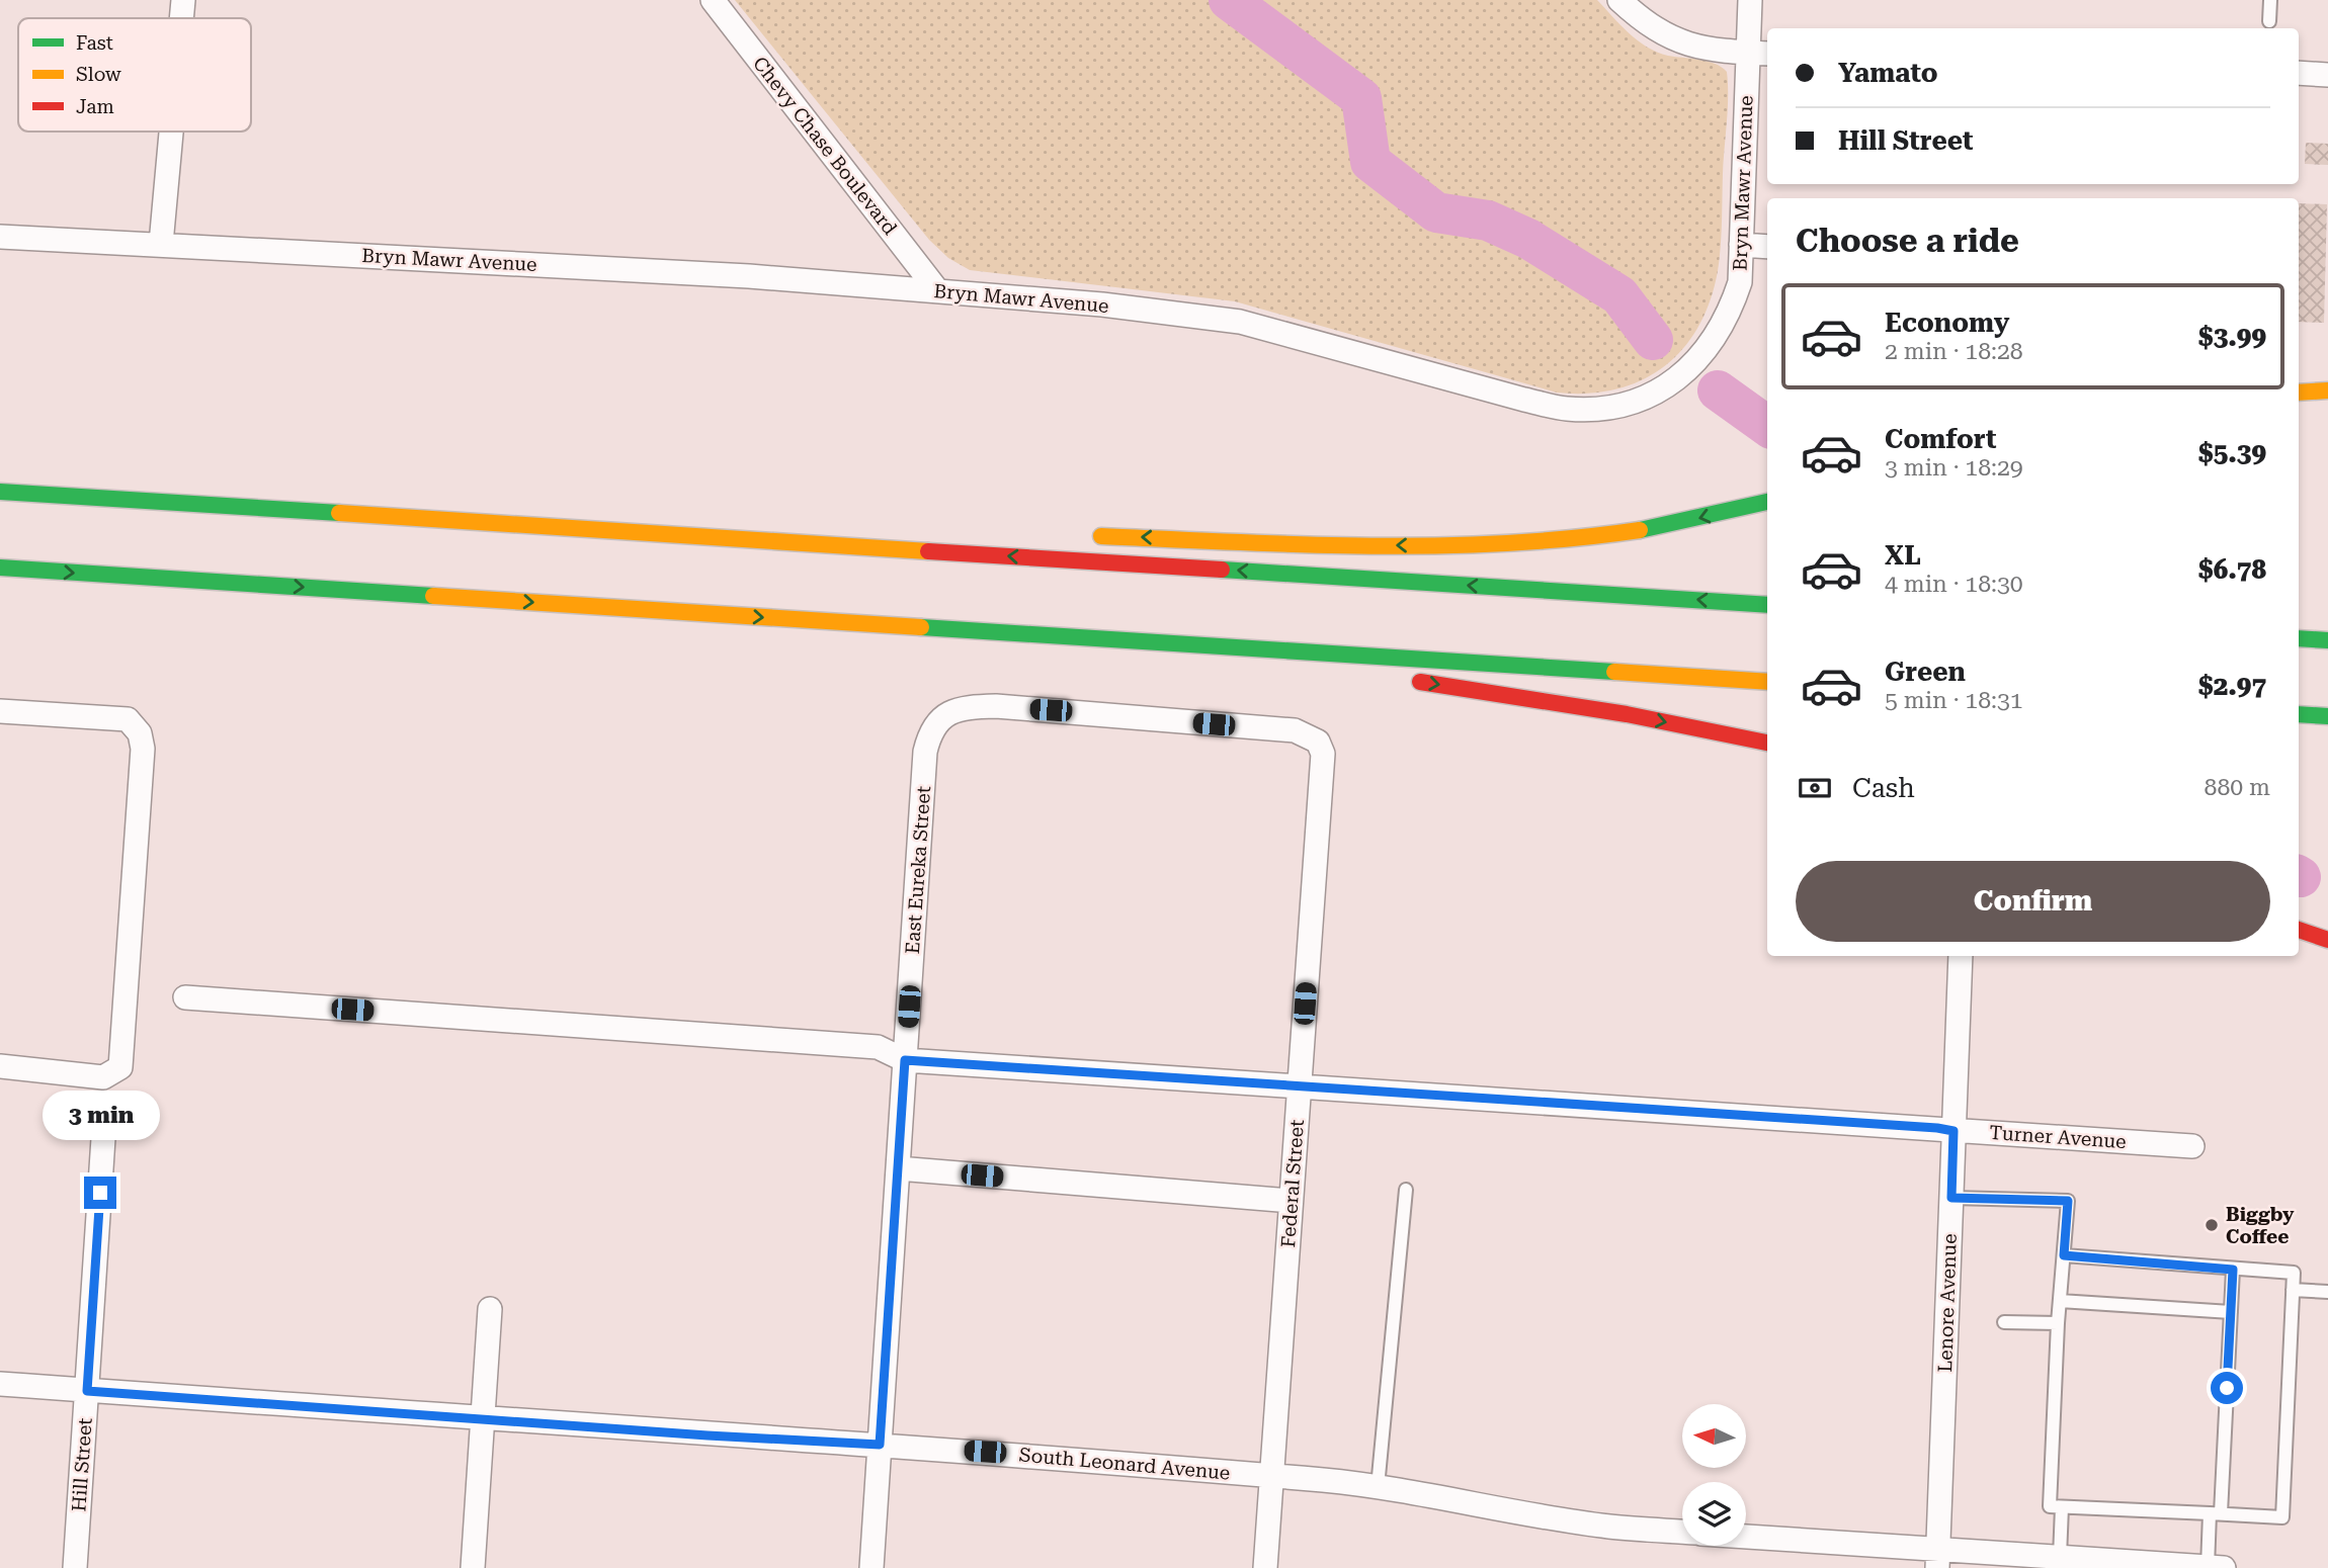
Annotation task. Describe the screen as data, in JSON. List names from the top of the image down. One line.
{"streets":{"street":["Chevy Chase Boulevard","Bryn Mawr Avenue","East Eureka Street","Turner Avenue","Federal Street","Lenore Avenue","South Leonard Avenue","Hill Street"]},"crossings":[["Chevy Chase Boulevard","Bryn Mawr Avenue"],["East Eureka Street","Turner Avenue"],["East Eureka Street","Federal Street"],["East Eureka Street","South Leonard Avenue"],["Turner Avenue","Federal Street"],["Turner Avenue","Lenore Avenue"],["Federal Street","South Leonard Avenue"],["South Leonard Avenue","Hill Street"]],"places":["Biggby Coffee"],"legend":["Fast","Slow","Jam"],"north":"left","page":{"banner":["Yamato","Hill Street"],"heading":"Choose a ride","list":[{"name":"Economy","note":"2 min · 18:28","value":"$3.99"},{"name":"Comfort","note":"3 min · 18:29","value":"$5.39"},{"name":"XL","note":"4 min · 18:30","value":"$6.78"},{"name":"Green","note":"5 min · 18:31","value":"$2.97"}],"pay":["Cash","880 m"],"buttons":"Confirm","bubble":"3 min"}}
